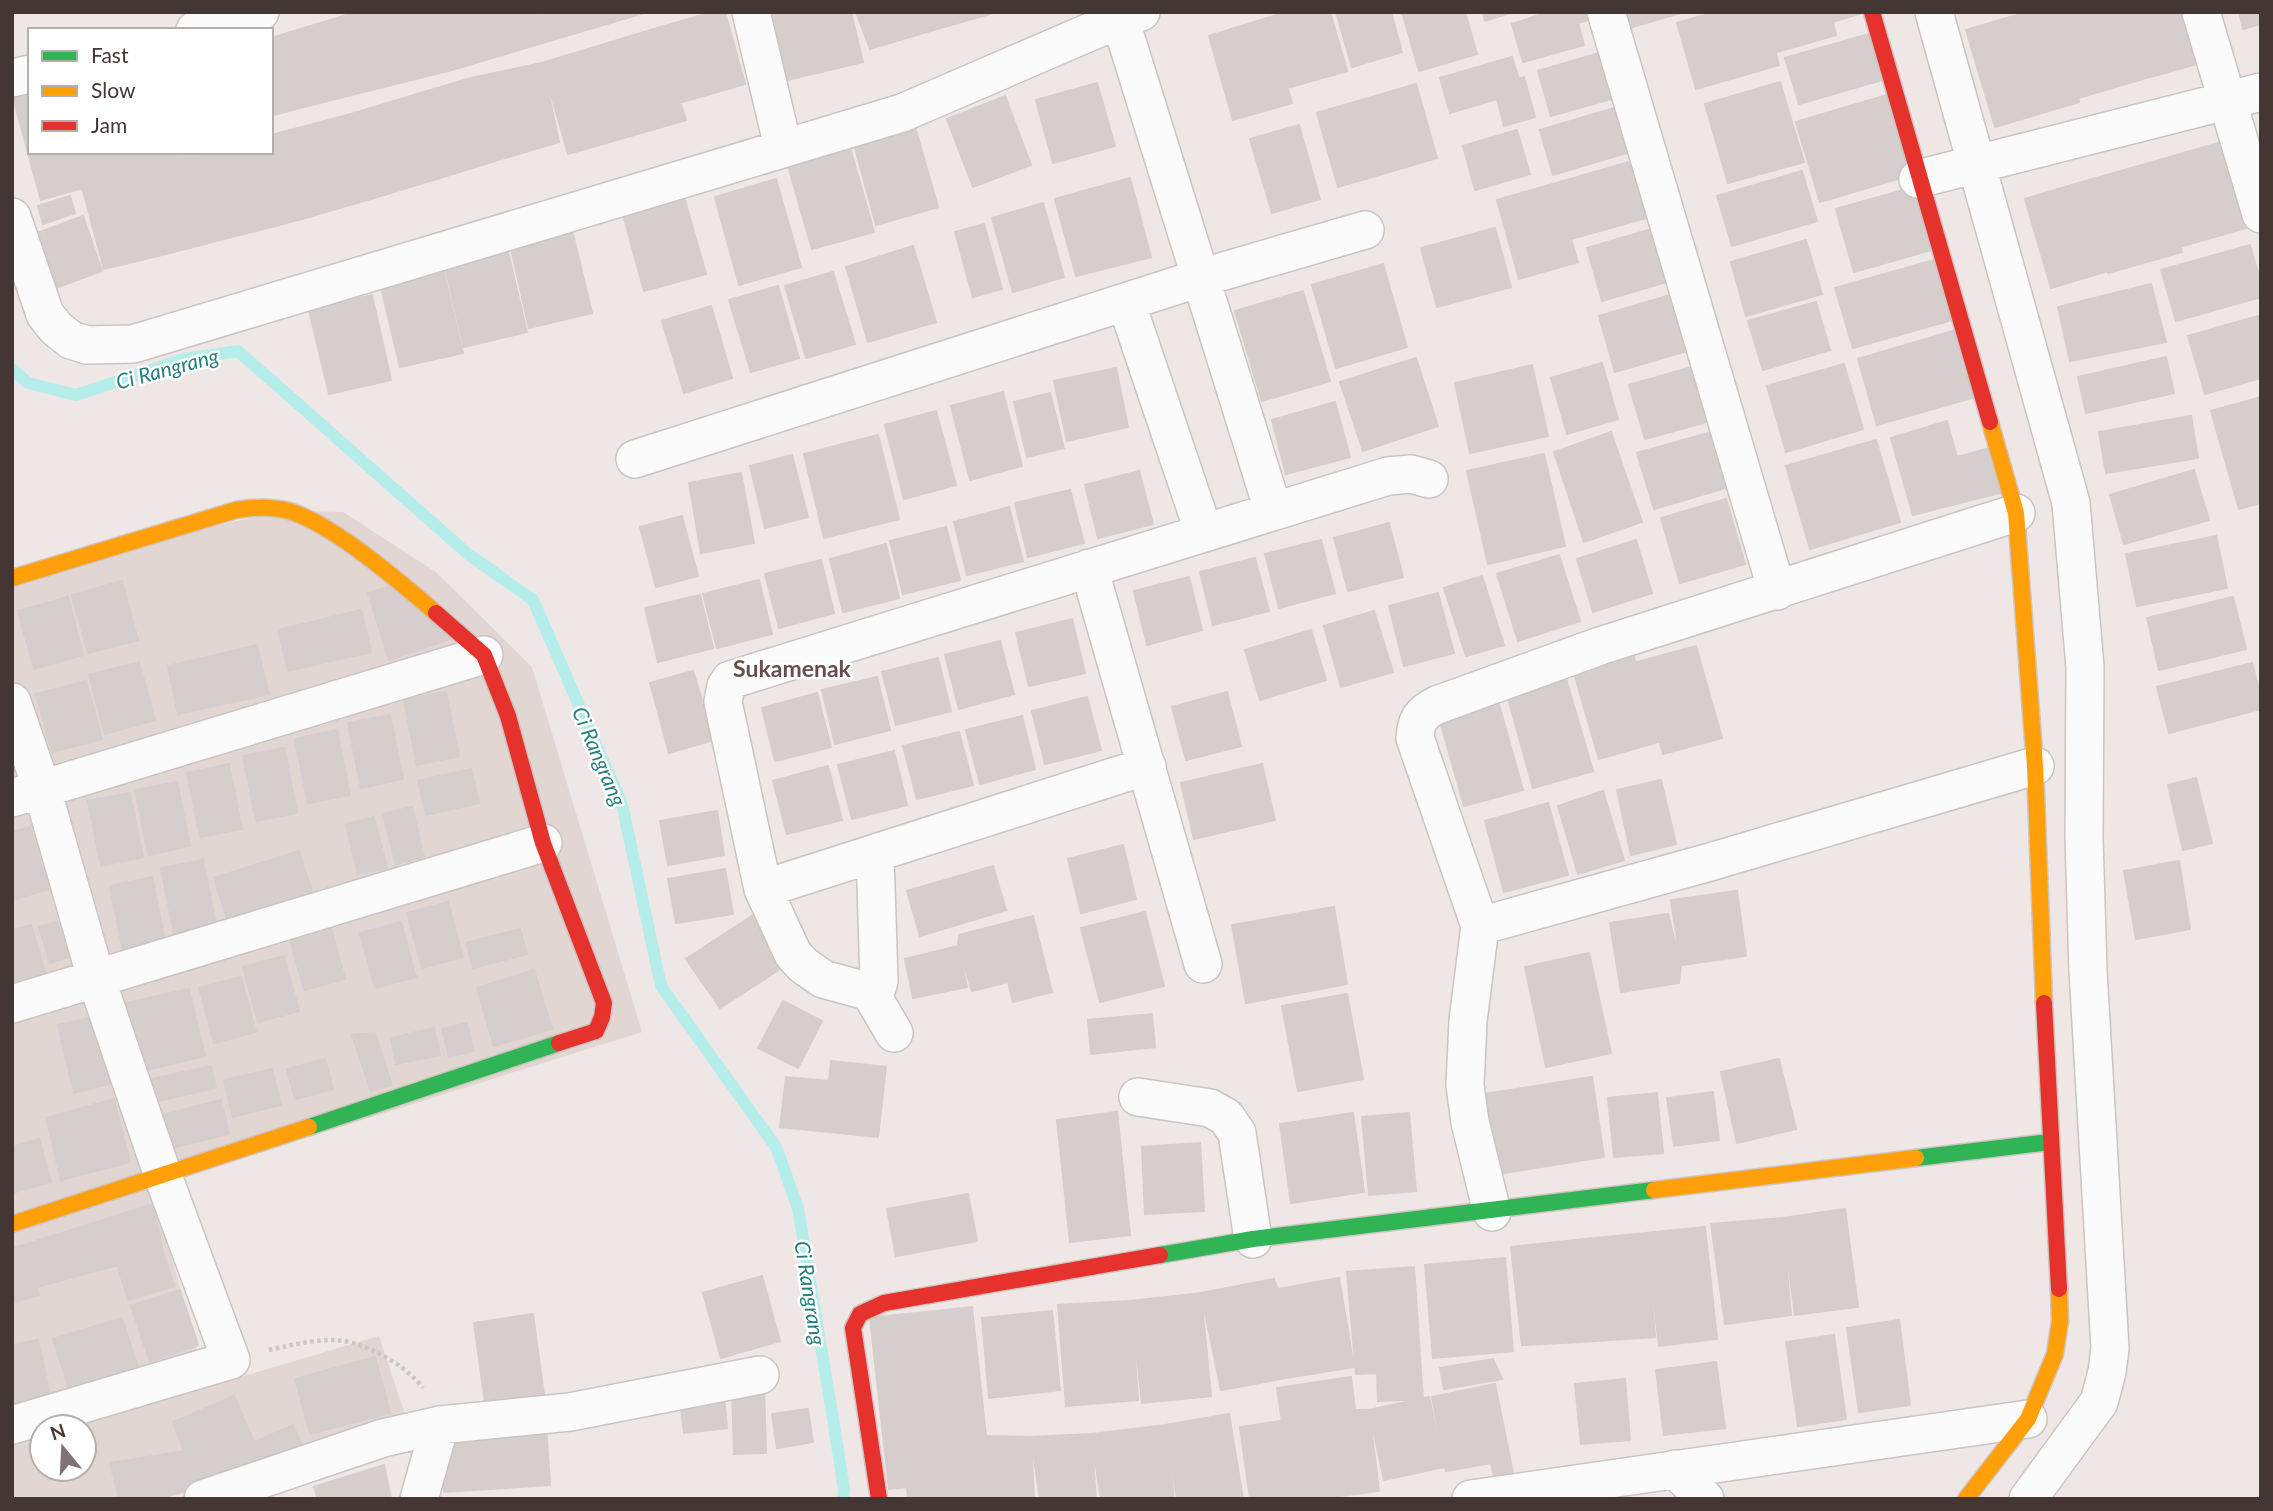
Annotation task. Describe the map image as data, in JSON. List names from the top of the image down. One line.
{"districts":["Sukamenak"],"water":["Ci Rangrang"],"legend":["Fast","Slow","Jam"],"north":"top"}
